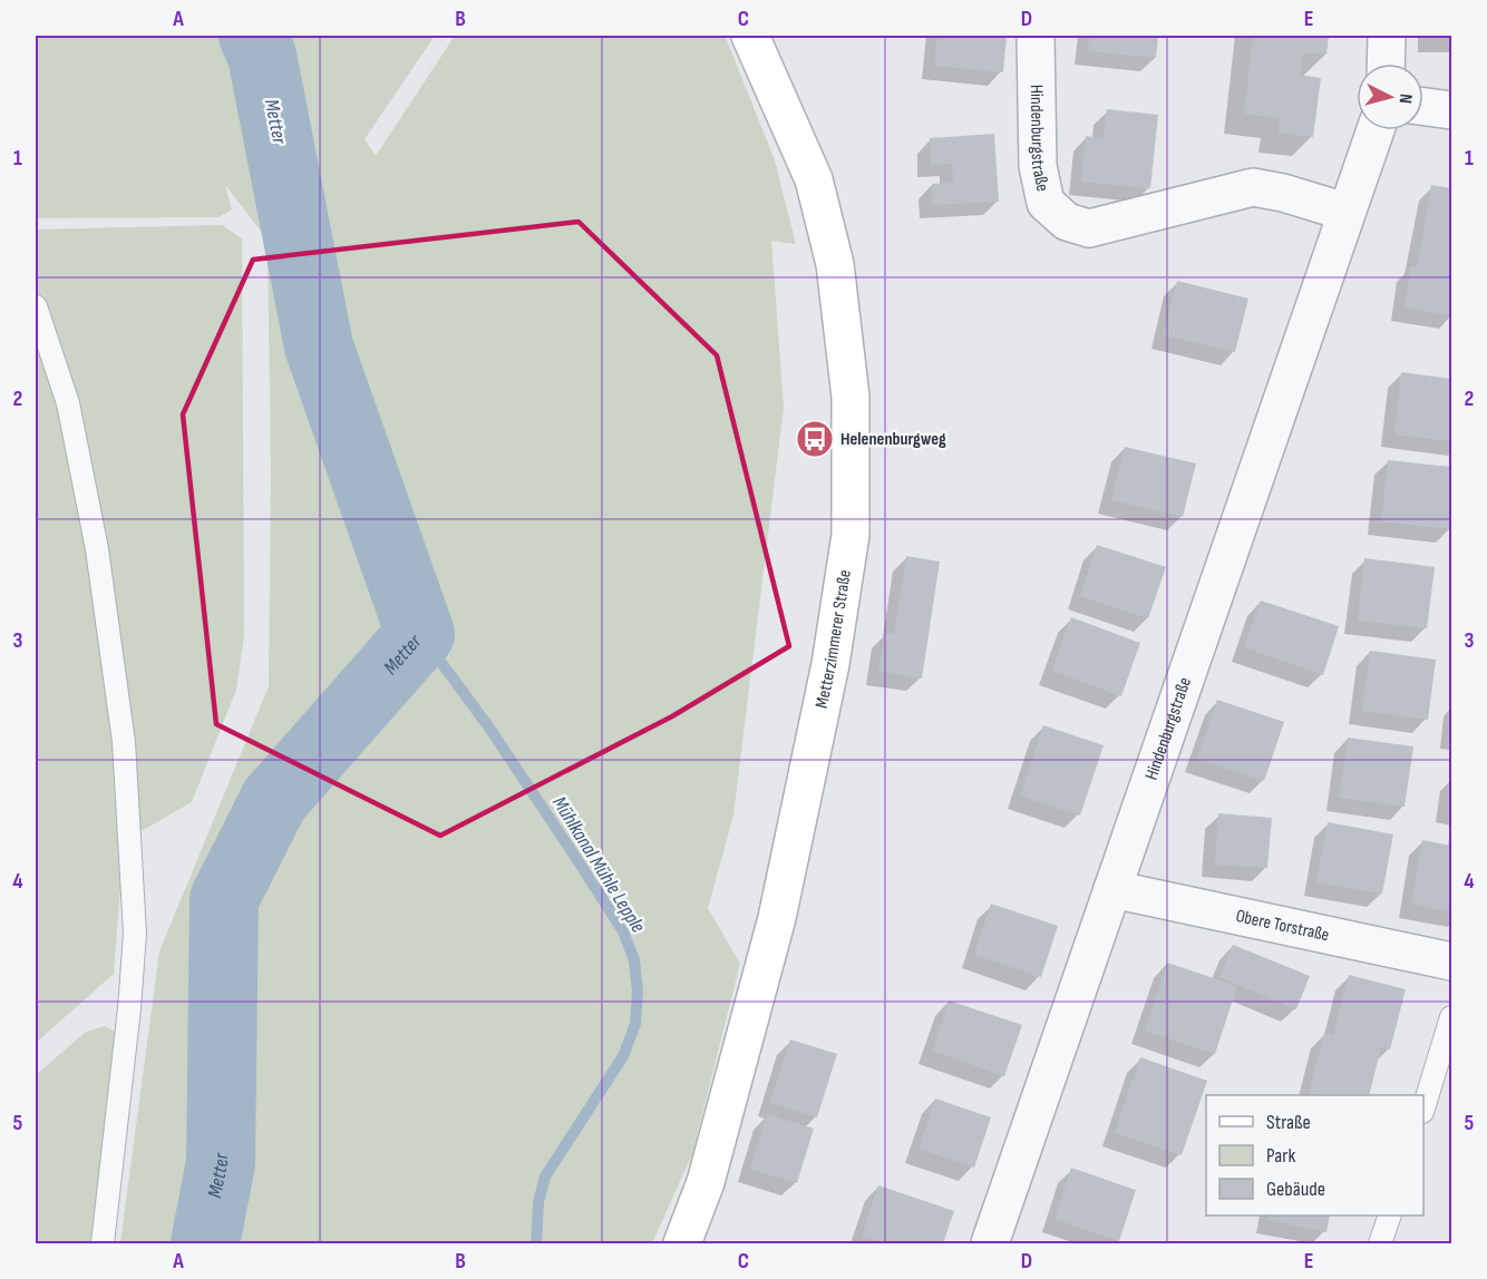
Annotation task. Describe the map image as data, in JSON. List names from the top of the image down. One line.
{"streets":{"main road":["Metterzimmerer Straße"],"street":["Hindenburgstraße","Obere Torstraße"]},"crossings":[["Hindenburgstraße","Obere Torstraße"]],"water":["Metter","Mühlkanal Mühle Lepple"],"places":{"bus stop":["Helenenburgweg"]},"legend":["Straße","Park","Gebäude"],"north":"right","grid":{"columns":["A","B","C","D","E"],"rows":["1","2","3","4","5"]}}
